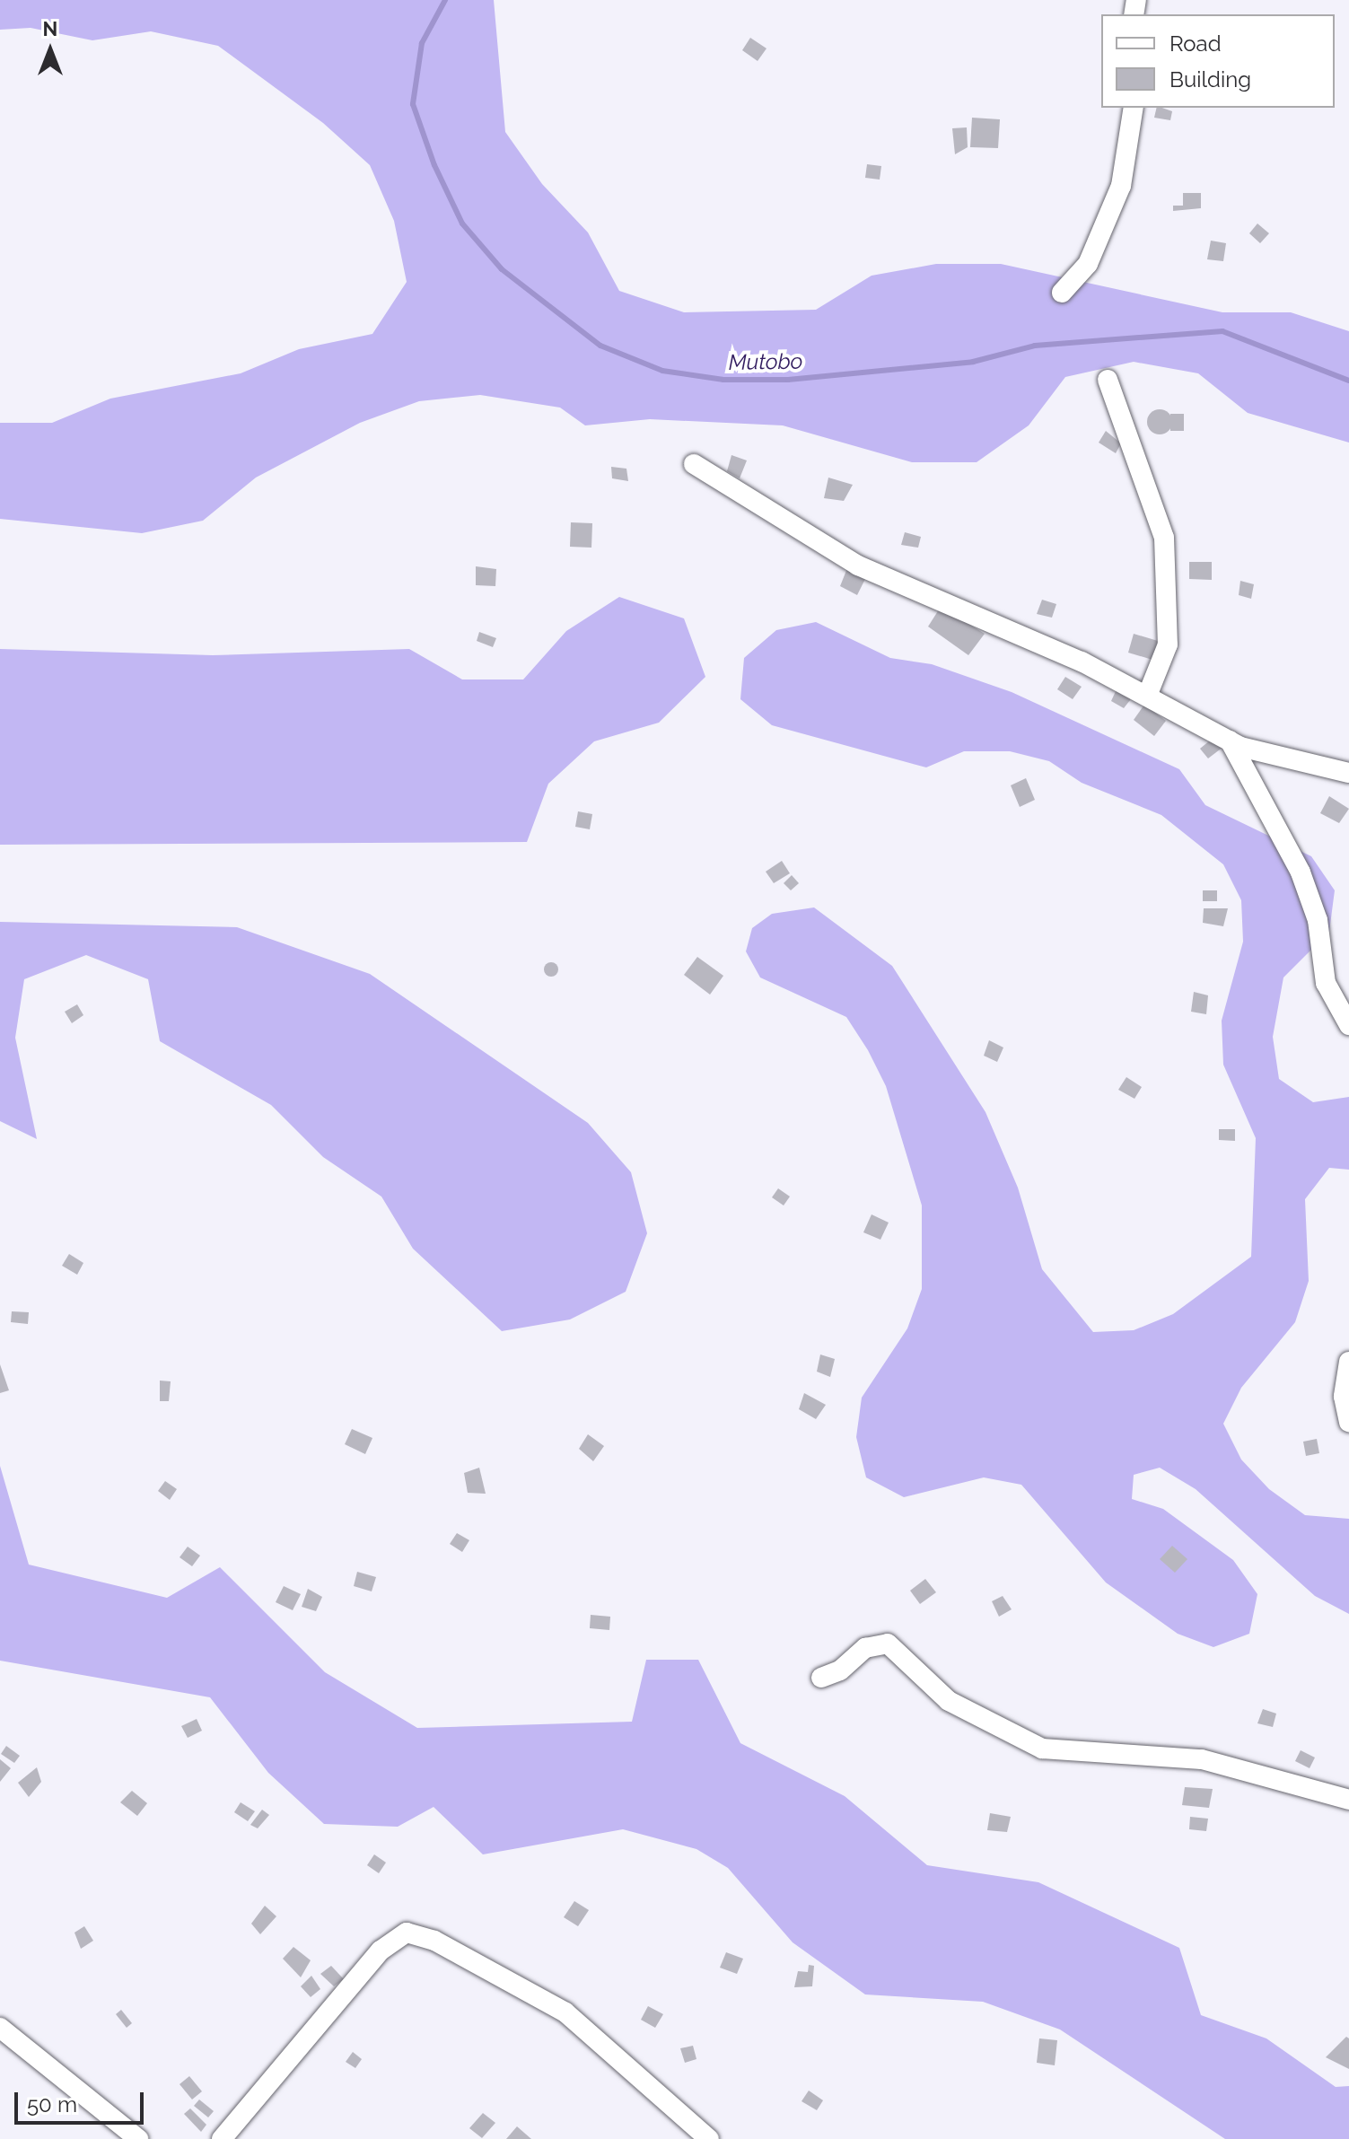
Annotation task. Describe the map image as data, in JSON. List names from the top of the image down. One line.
{"water":["Mutobo"],"legend":["Road","Building"],"scale_bar":"50 m","north":"top"}
